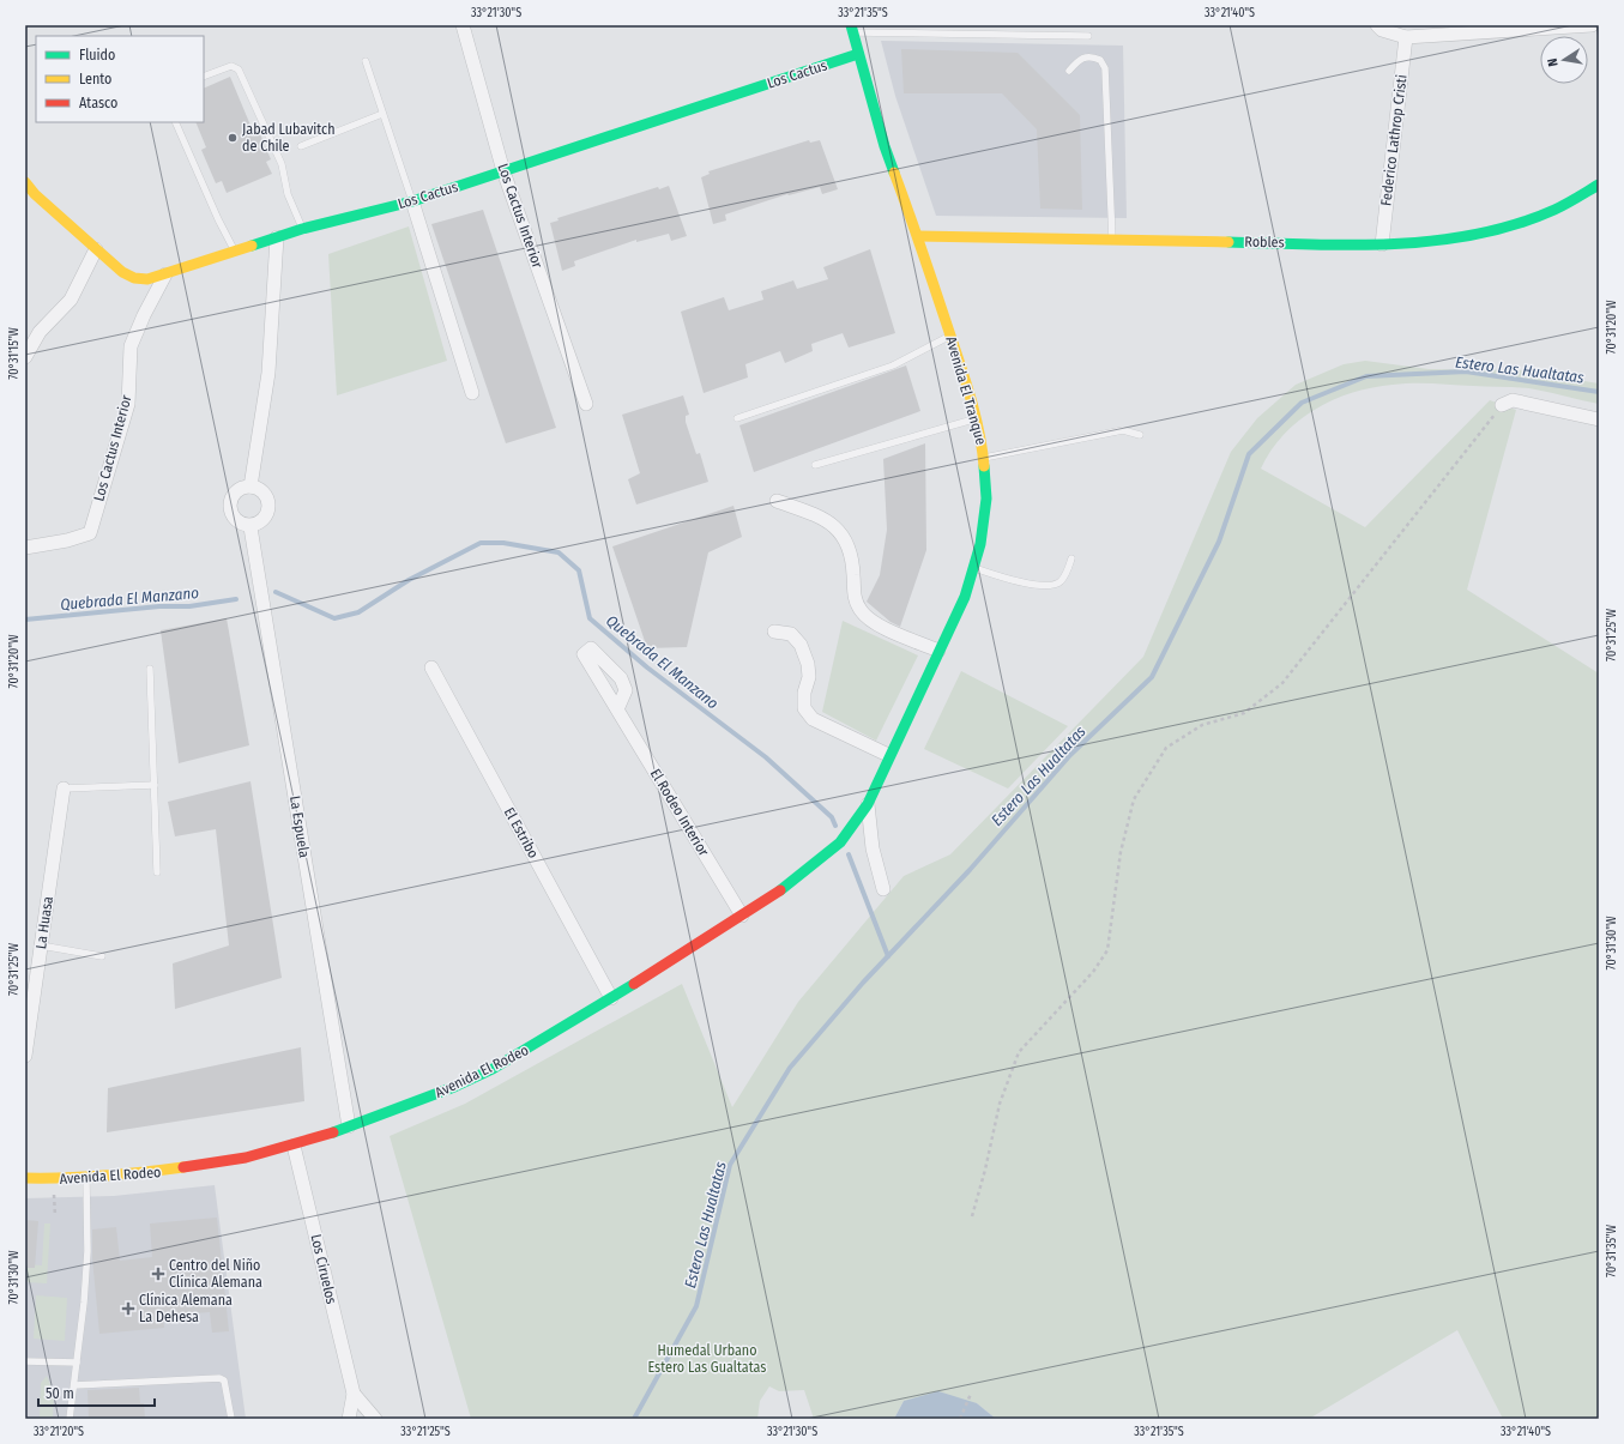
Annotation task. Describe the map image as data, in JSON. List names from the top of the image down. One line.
{"streets":{"street":["Los Cactus","Federico Lathrop Cristi","Los Cactus Interior","Robles","Avenida El Tranque","El Rodeo Interior","La Espuela","El Estribo","La Huasa","Avenida El Rodeo","Los Ciruelos"]},"crossings":[["Los Cactus","Los Cactus Interior"],["Los Cactus","Avenida El Tranque"],["Federico Lathrop Cristi","Robles"],["Robles","Avenida El Tranque"],["Avenida El Tranque","Avenida El Rodeo"],["El Rodeo Interior","Avenida El Rodeo"],["La Espuela","Avenida El Rodeo"],["El Estribo","Avenida El Rodeo"],["Avenida El Rodeo","Los Ciruelos"]],"water":["Estero Las Hualtatas","Quebrada El Manzano"],"parks":["Humedal Urbano Estero Las Gualtatas"],"places":{"other":["Jabad Lubavitch de Chile"],"health":["Centro del Niño Clínica Alemana","Clínica Alemana La Dehesa"]},"legend":["Fluido","Lento","Atasco"],"scale_bar":"50 m","north":"left","coordinates":["33°21'30\"S","33°21'35\"S","33°21'40\"S","70°31'20\"W","70°31'15\"W","70°31'25\"W","70°31'30\"W","70°31'35\"W","33°21'20\"S","33°21'25\"S"]}
